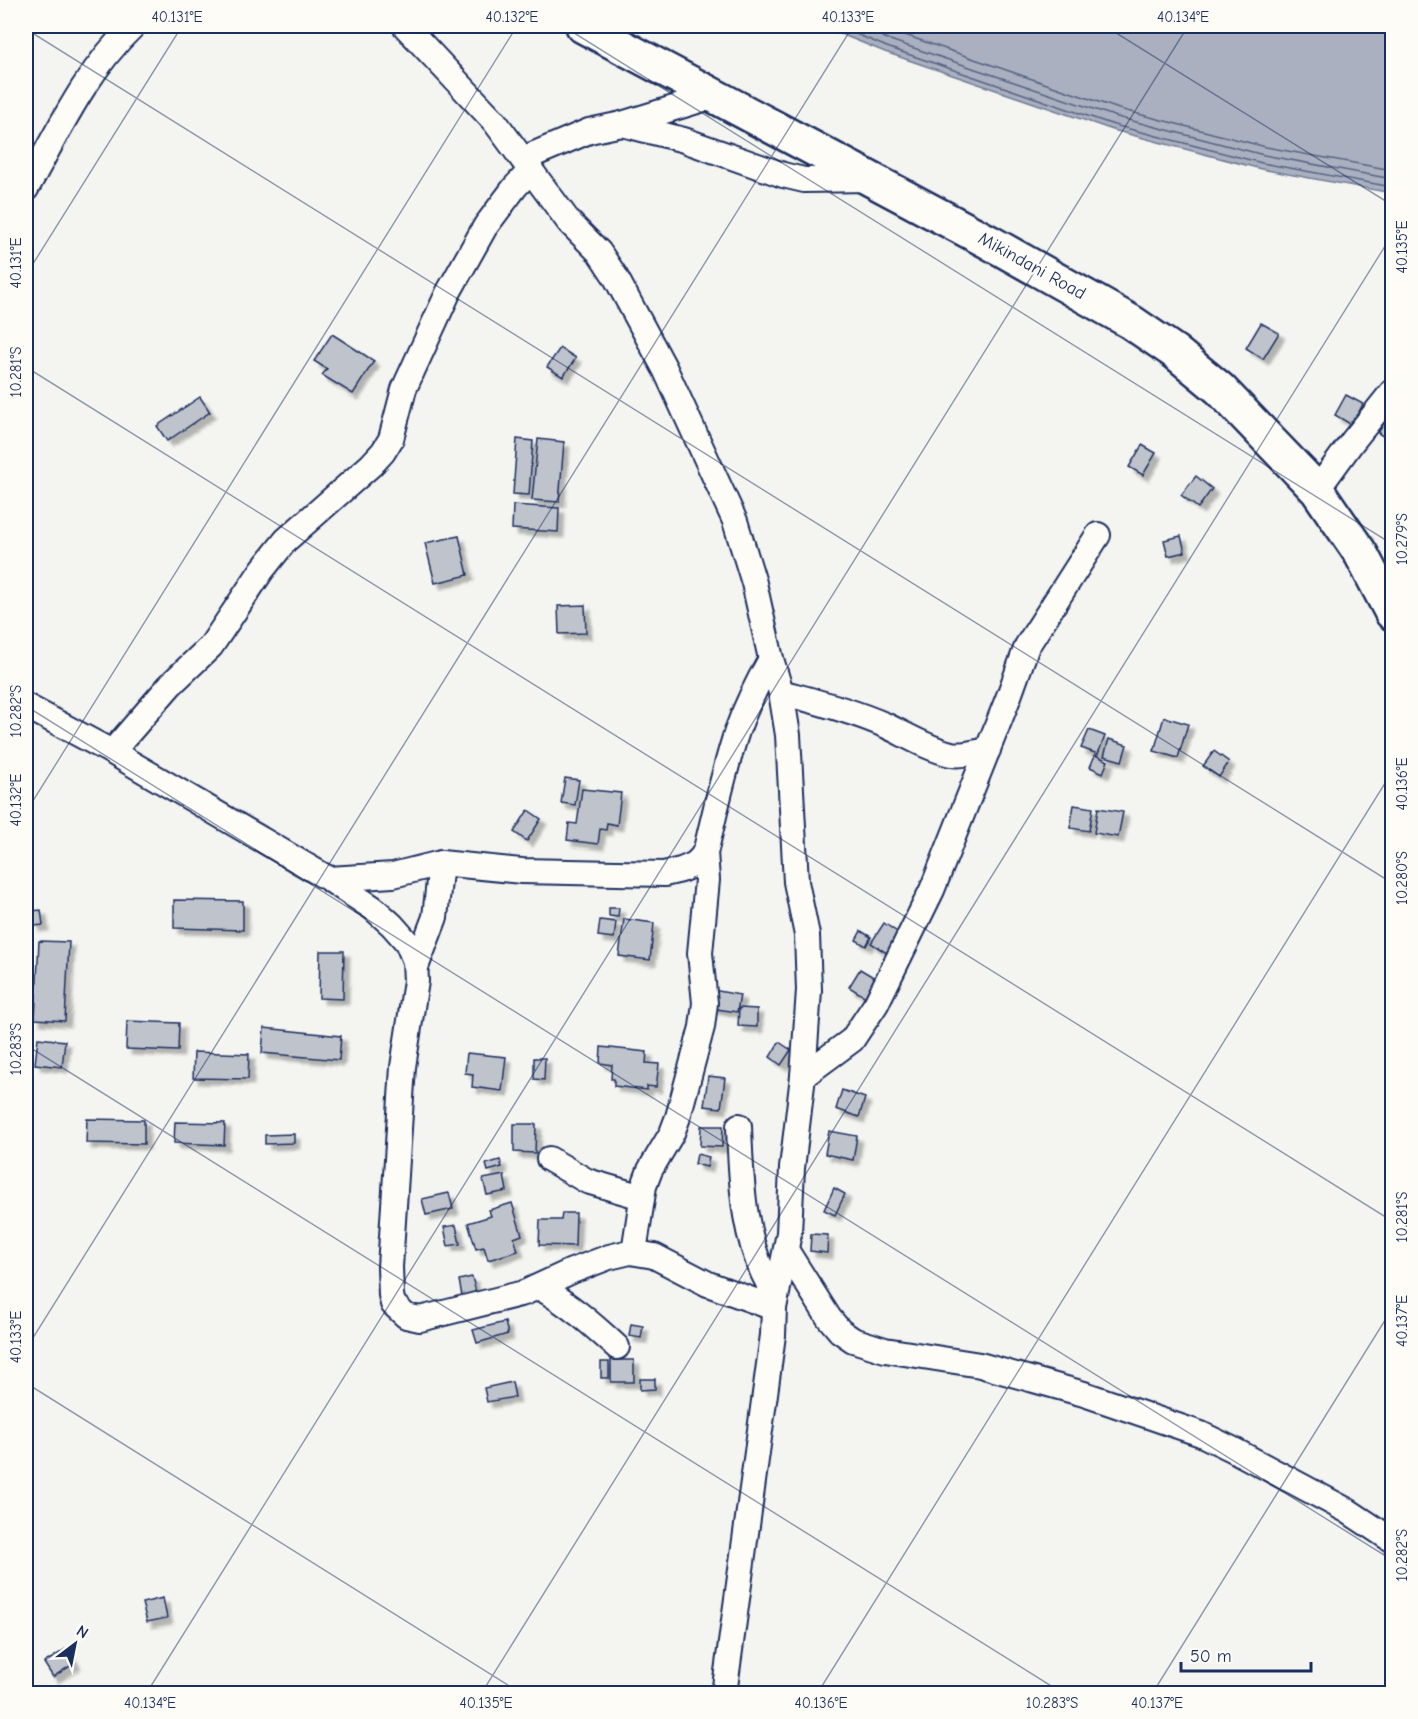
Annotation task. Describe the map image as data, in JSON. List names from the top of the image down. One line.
{"streets":{"highway":["Mikindani Road"]},"scale_bar":"50 m","north":"top right","coordinates":["40.131°E","40.132°E","40.133°E","40.134°E","40.135°E","10.281°S","10.279°S","10.282°S","40.136°E","10.280°S","10.283°S","40.137°E"]}
